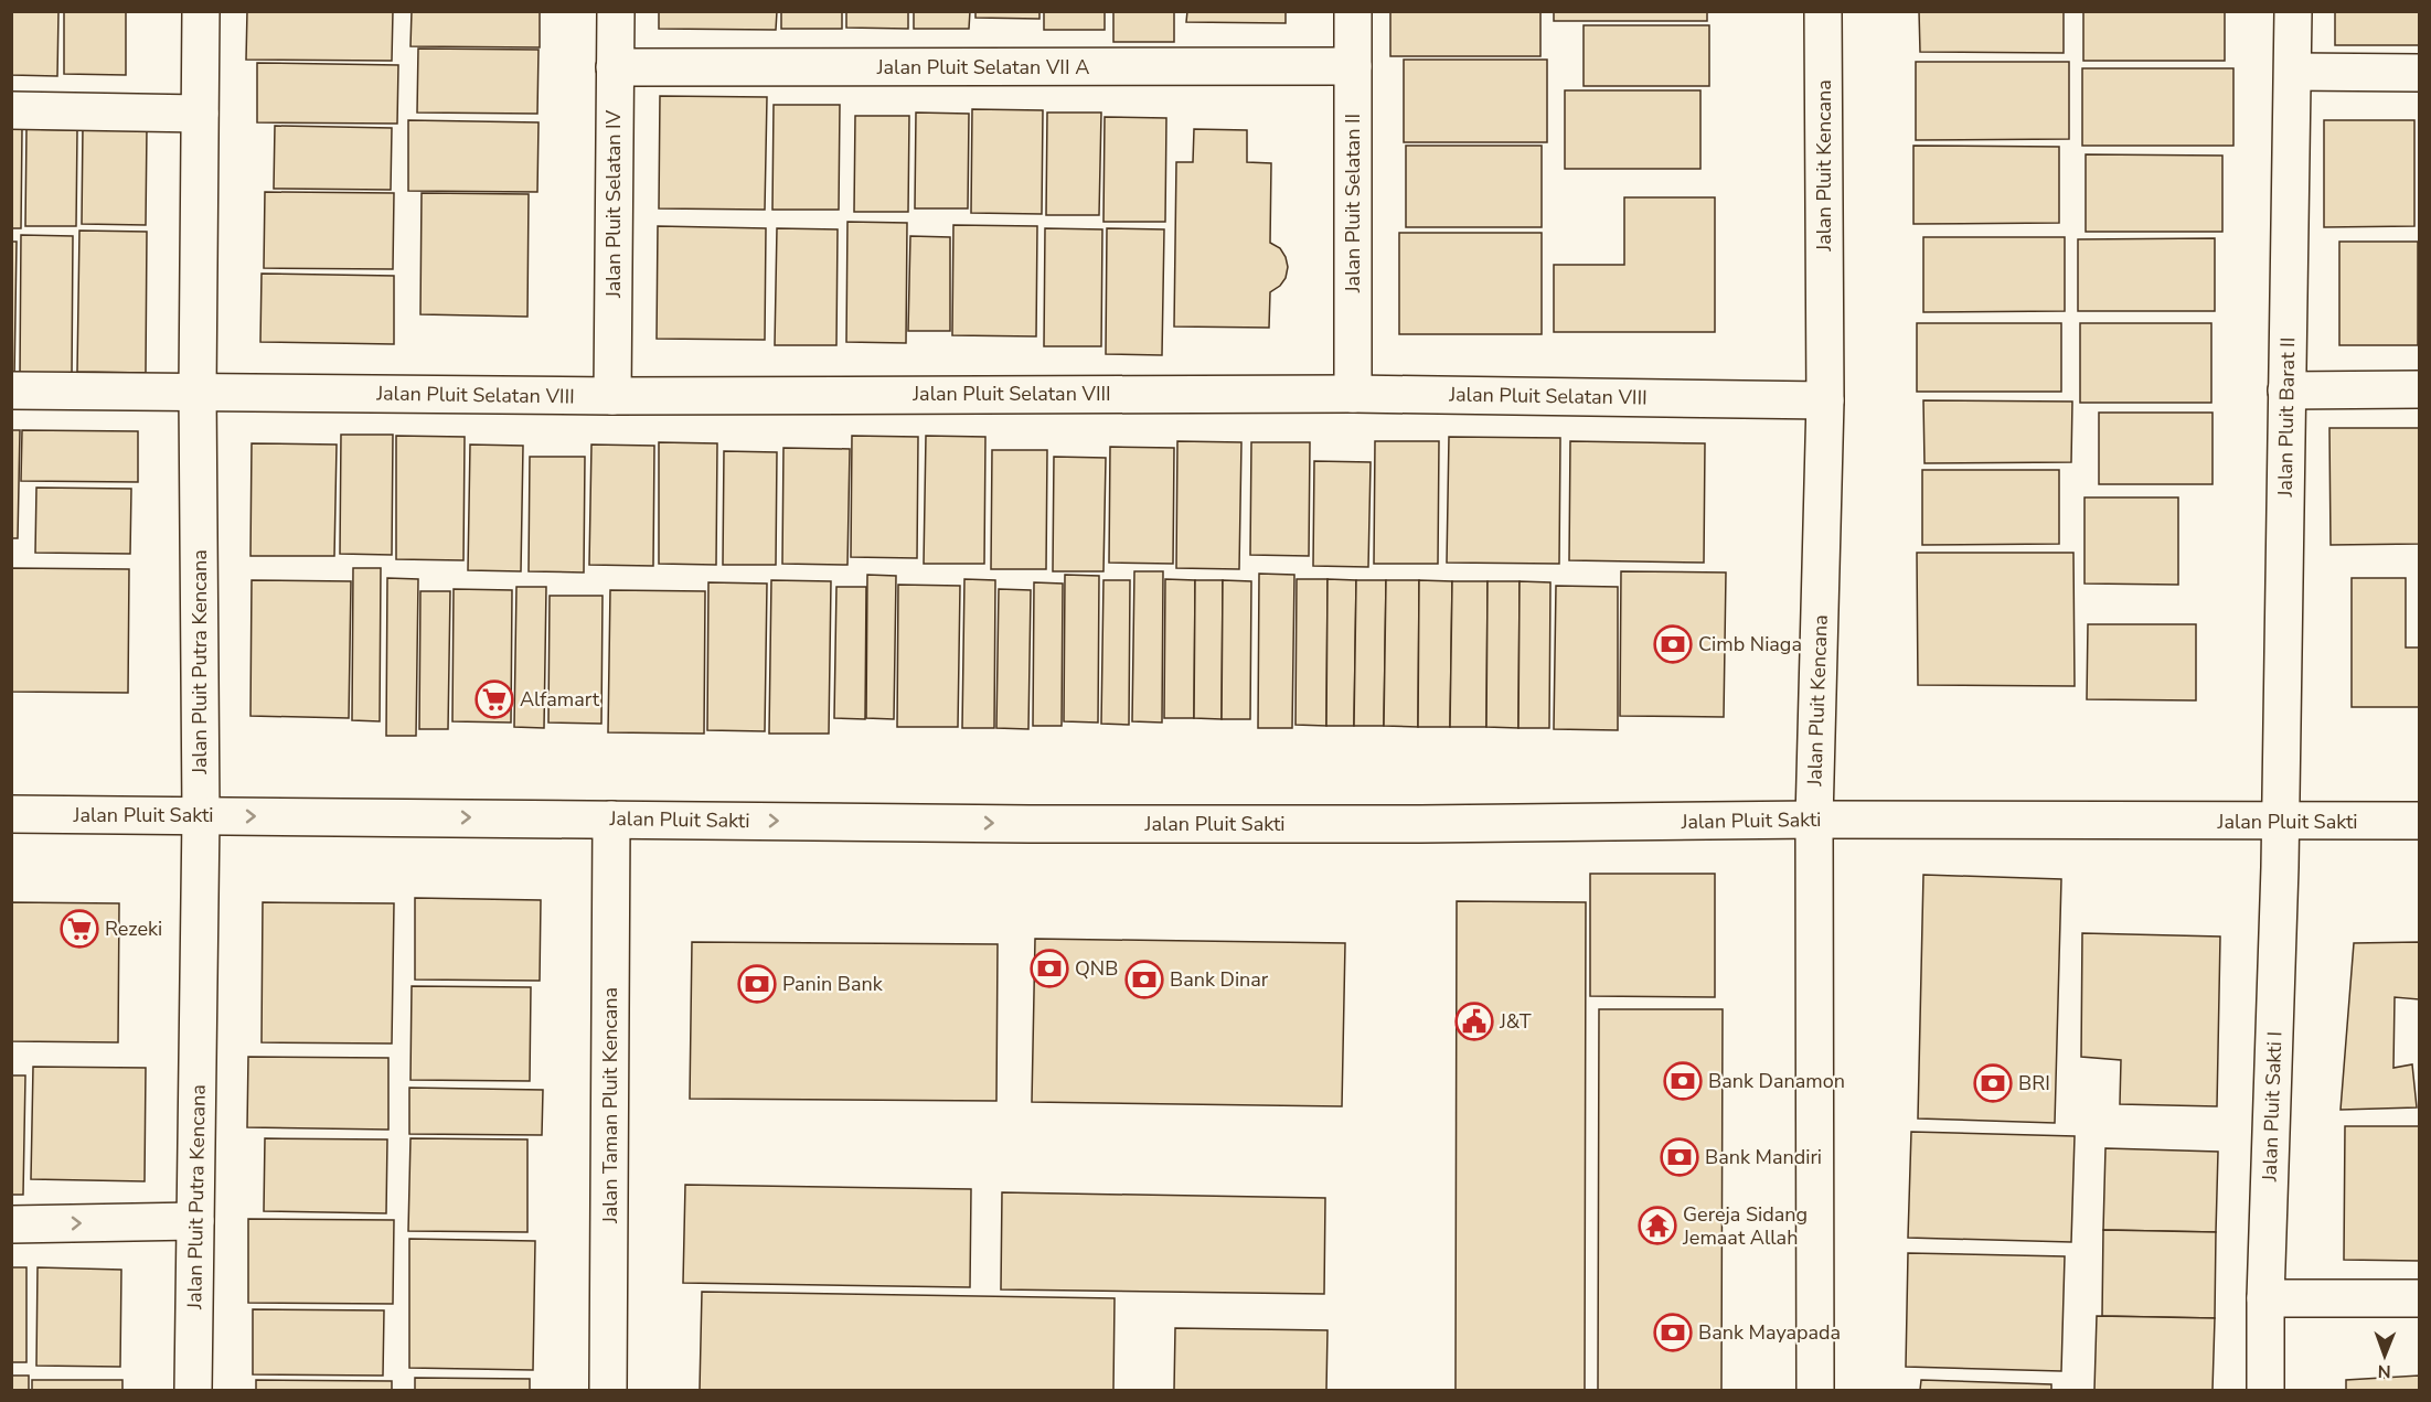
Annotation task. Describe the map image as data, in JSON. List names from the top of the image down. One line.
{"streets":{"street":["Jalan Pluit Selatan VII A","Jalan Pluit Kencana","Jalan Pluit Selatan II","Jalan Pluit Selatan IV","Jalan Pluit Selatan VIII","Jalan Pluit Barat II","Jalan Pluit Putra Kencana","Jalan Pluit Sakti","Jalan Taman Pluit Kencana","Jalan Pluit Sakti I"]},"crossings":[["Jalan Pluit Selatan VII A","Jalan Pluit Selatan II"],["Jalan Pluit Selatan VII A","Jalan Pluit Selatan IV"],["Jalan Pluit Kencana","Jalan Pluit Selatan VIII"],["Jalan Pluit Kencana","Jalan Pluit Sakti"],["Jalan Pluit Selatan II","Jalan Pluit Selatan VIII"],["Jalan Pluit Selatan IV","Jalan Pluit Selatan VIII"],["Jalan Pluit Selatan VIII","Jalan Pluit Putra Kencana"],["Jalan Pluit Barat II","Jalan Pluit Sakti"],["Jalan Pluit Barat II","Jalan Pluit Sakti I"],["Jalan Pluit Putra Kencana","Jalan Pluit Sakti"],["Jalan Pluit Sakti","Jalan Taman Pluit Kencana"],["Jalan Pluit Sakti","Jalan Pluit Sakti I"]],"one_way":["Jalan Pluit Sakti"],"places":{"bank":["Cimb Niaga","QNB","Bank Dinar","Panin Bank","Bank Danamon","BRI","Bank Mandiri","Bank Mayapada"],"supermarket":["Alfamart","Rezeki"],"public building":["J&T"],"temple":["Gereja Sidang Jemaat Allah"]},"north":"bottom"}
